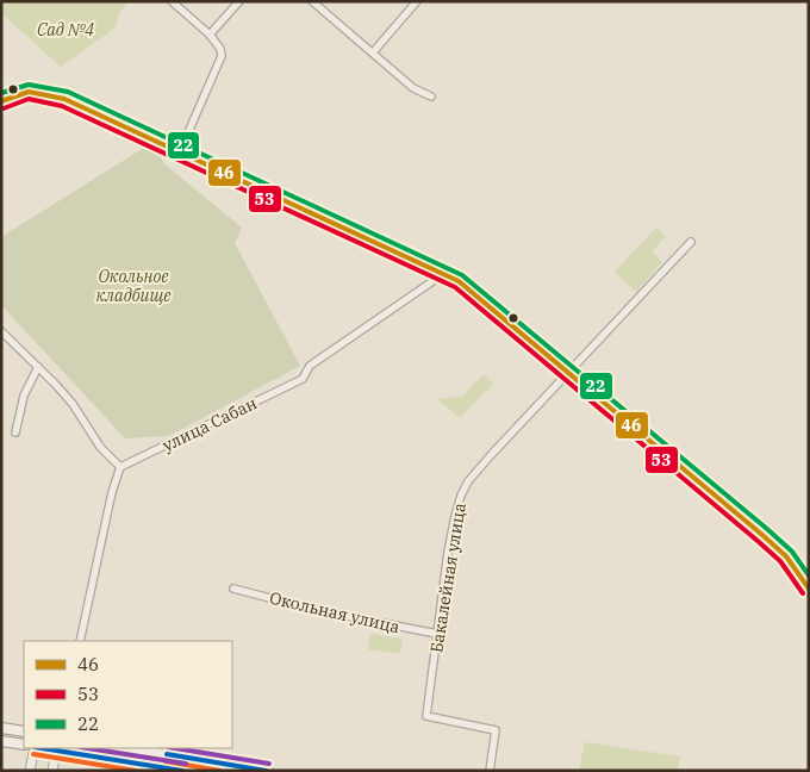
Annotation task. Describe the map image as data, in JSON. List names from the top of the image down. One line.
{"streets":{"street":["улица Сабан","Бакалейная улица","Окольная улица"]},"crossings":[["Бакалейная улица","Окольная улица"]],"parks":["Сад №4","Окольное кладбище"],"lines":["transit line 22","transit line 46","transit line 53"],"legend":["46","53","22"]}
